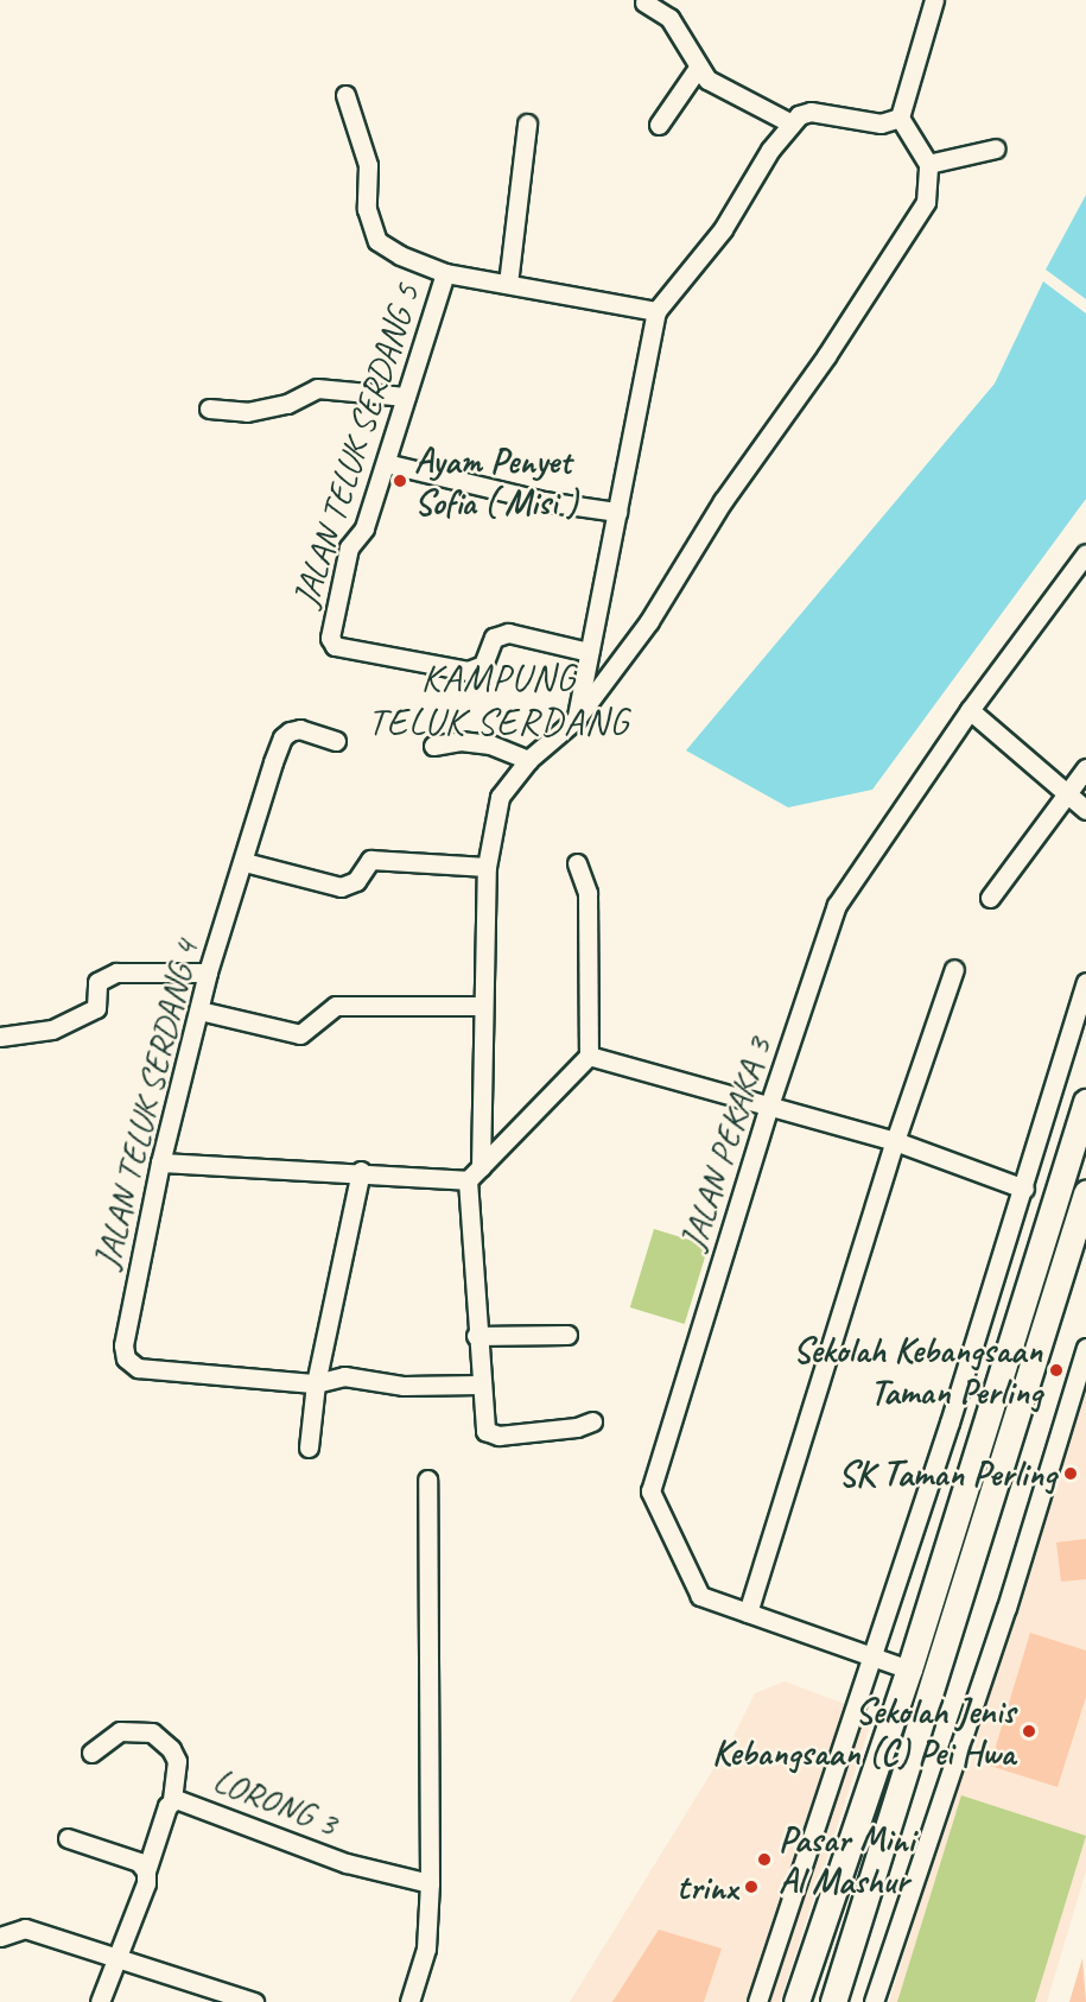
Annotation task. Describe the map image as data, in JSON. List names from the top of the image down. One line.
{"streets":{"street":["JALAN TELUK SERDANG 5","JALAN TELUK SERDANG 4","JALAN PEKAKA 3","LORONG 3"]},"districts":["KAMPUNG TELUK SERDANG"],"places":["Ayam Penyet Sofia ( Misi )","Sekolah Kebangsaan Taman Perling","SK Taman Perling","Sekolah Jenis Kebangsaan (C) Pei Hwa","Pasar Mini Al Mashur","trinx"]}
